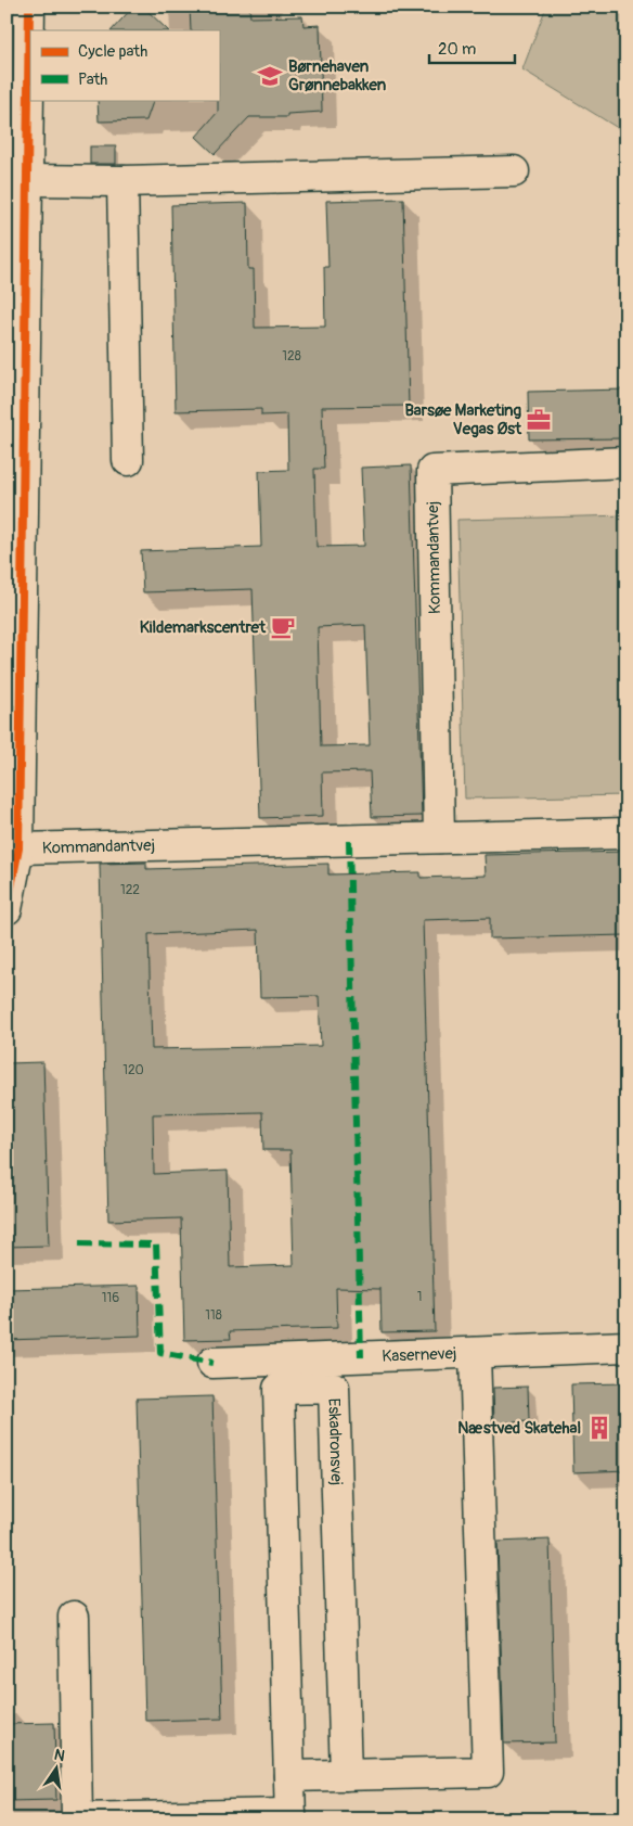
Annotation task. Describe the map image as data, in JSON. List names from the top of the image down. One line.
{"streets":{"street":["Kommandantvej","Kasernevej","Eskadronsvej"]},"places":{"school or university":["Børnehaven Grønnebakken"],"office":["Barsøe Marketing Vegas Øst"],"cafe":["Kildemarkscentret"],"building":["Næstved Skatehal"]},"house_numbers":["128","122","120","1","116","118"],"legend":["Cycle path","Path"],"scale_bar":"20 m","north":"top"}
